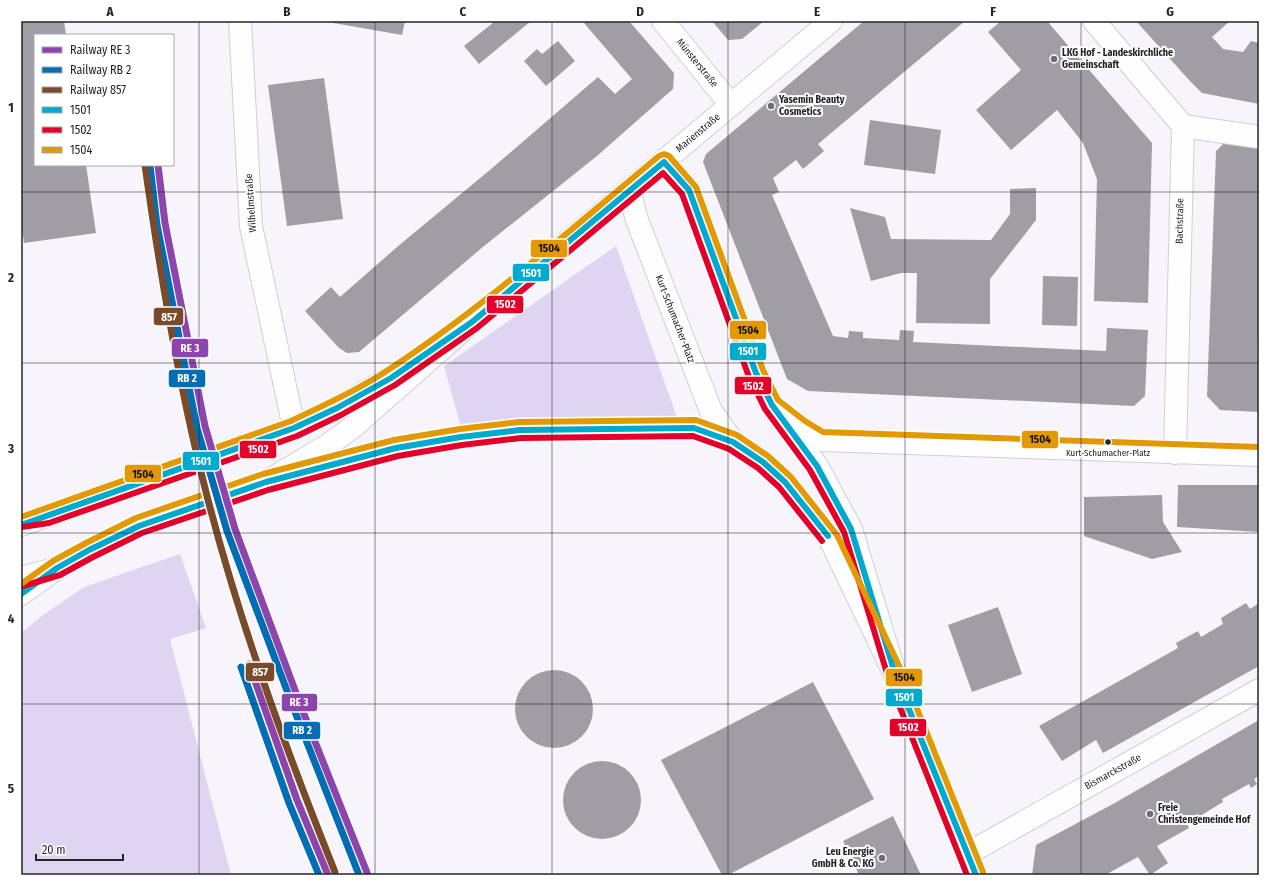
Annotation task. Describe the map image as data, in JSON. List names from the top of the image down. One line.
{"streets":{"street":["Münsterstraße","Marienstraße","Wilhelmstraße","Bachstraße","Kurt-Schumacher-Platz","Bismarckstraße"]},"crossings":[["Münsterstraße","Marienstraße"],["Marienstraße","Wilhelmstraße"],["Marienstraße","Kurt-Schumacher-Platz"]],"places":["LKG Hof - Landeskirchliche Gemeinschaft","Yasemin Beauty Cosmetics","Kurt-Schumacher-Platz","Freie Christengemeinde Hof","Leu Energie GmbH & Co. KG"],"lines":["transit line 1504","transit line 1501","rail line 857","transit line 1502"],"legend":["Railway RE 3","Railway RB 2","Railway 857","1501","1502","1504"],"scale_bar":"20 m","grid":{"columns":["A","B","C","D","E","F","G"],"rows":["1","2","3","4","5"]}}
